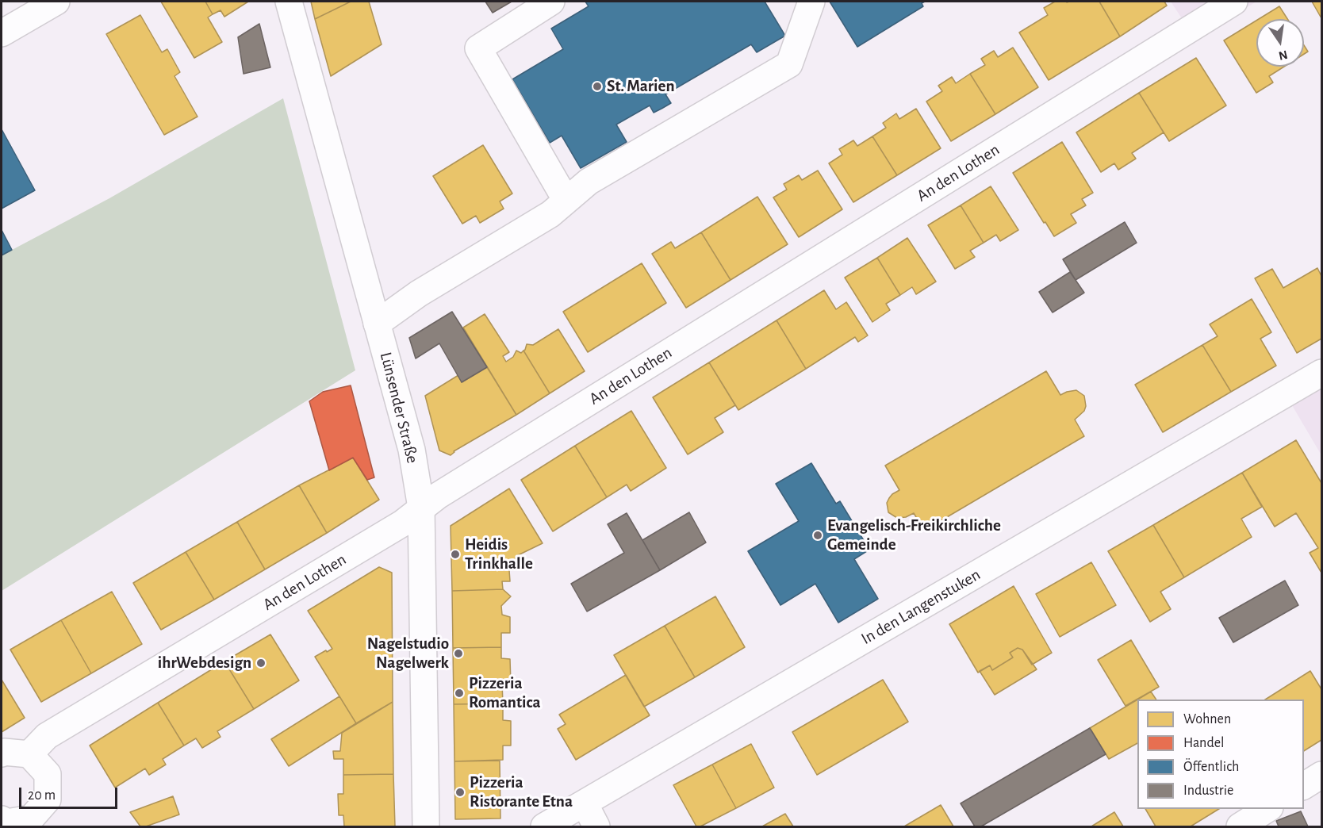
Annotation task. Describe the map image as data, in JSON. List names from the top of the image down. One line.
{"streets":{"street":["An den Lothen","Lünsender Straße","In den Langenstuken"]},"crossings":[["An den Lothen","Lünsender Straße"]],"places":["St. Marien","Evangelisch-Freikirchliche Gemeinde","Heidis Trinkhalle","Nagelstudio Nagelwerk","ihrWebdesign","Pizzeria Romantica","Pizzeria Ristorante Etna"],"legend":["Wohnen","Handel","Öffentlich","Industrie"],"scale_bar":"20 m","north":"bottom"}
